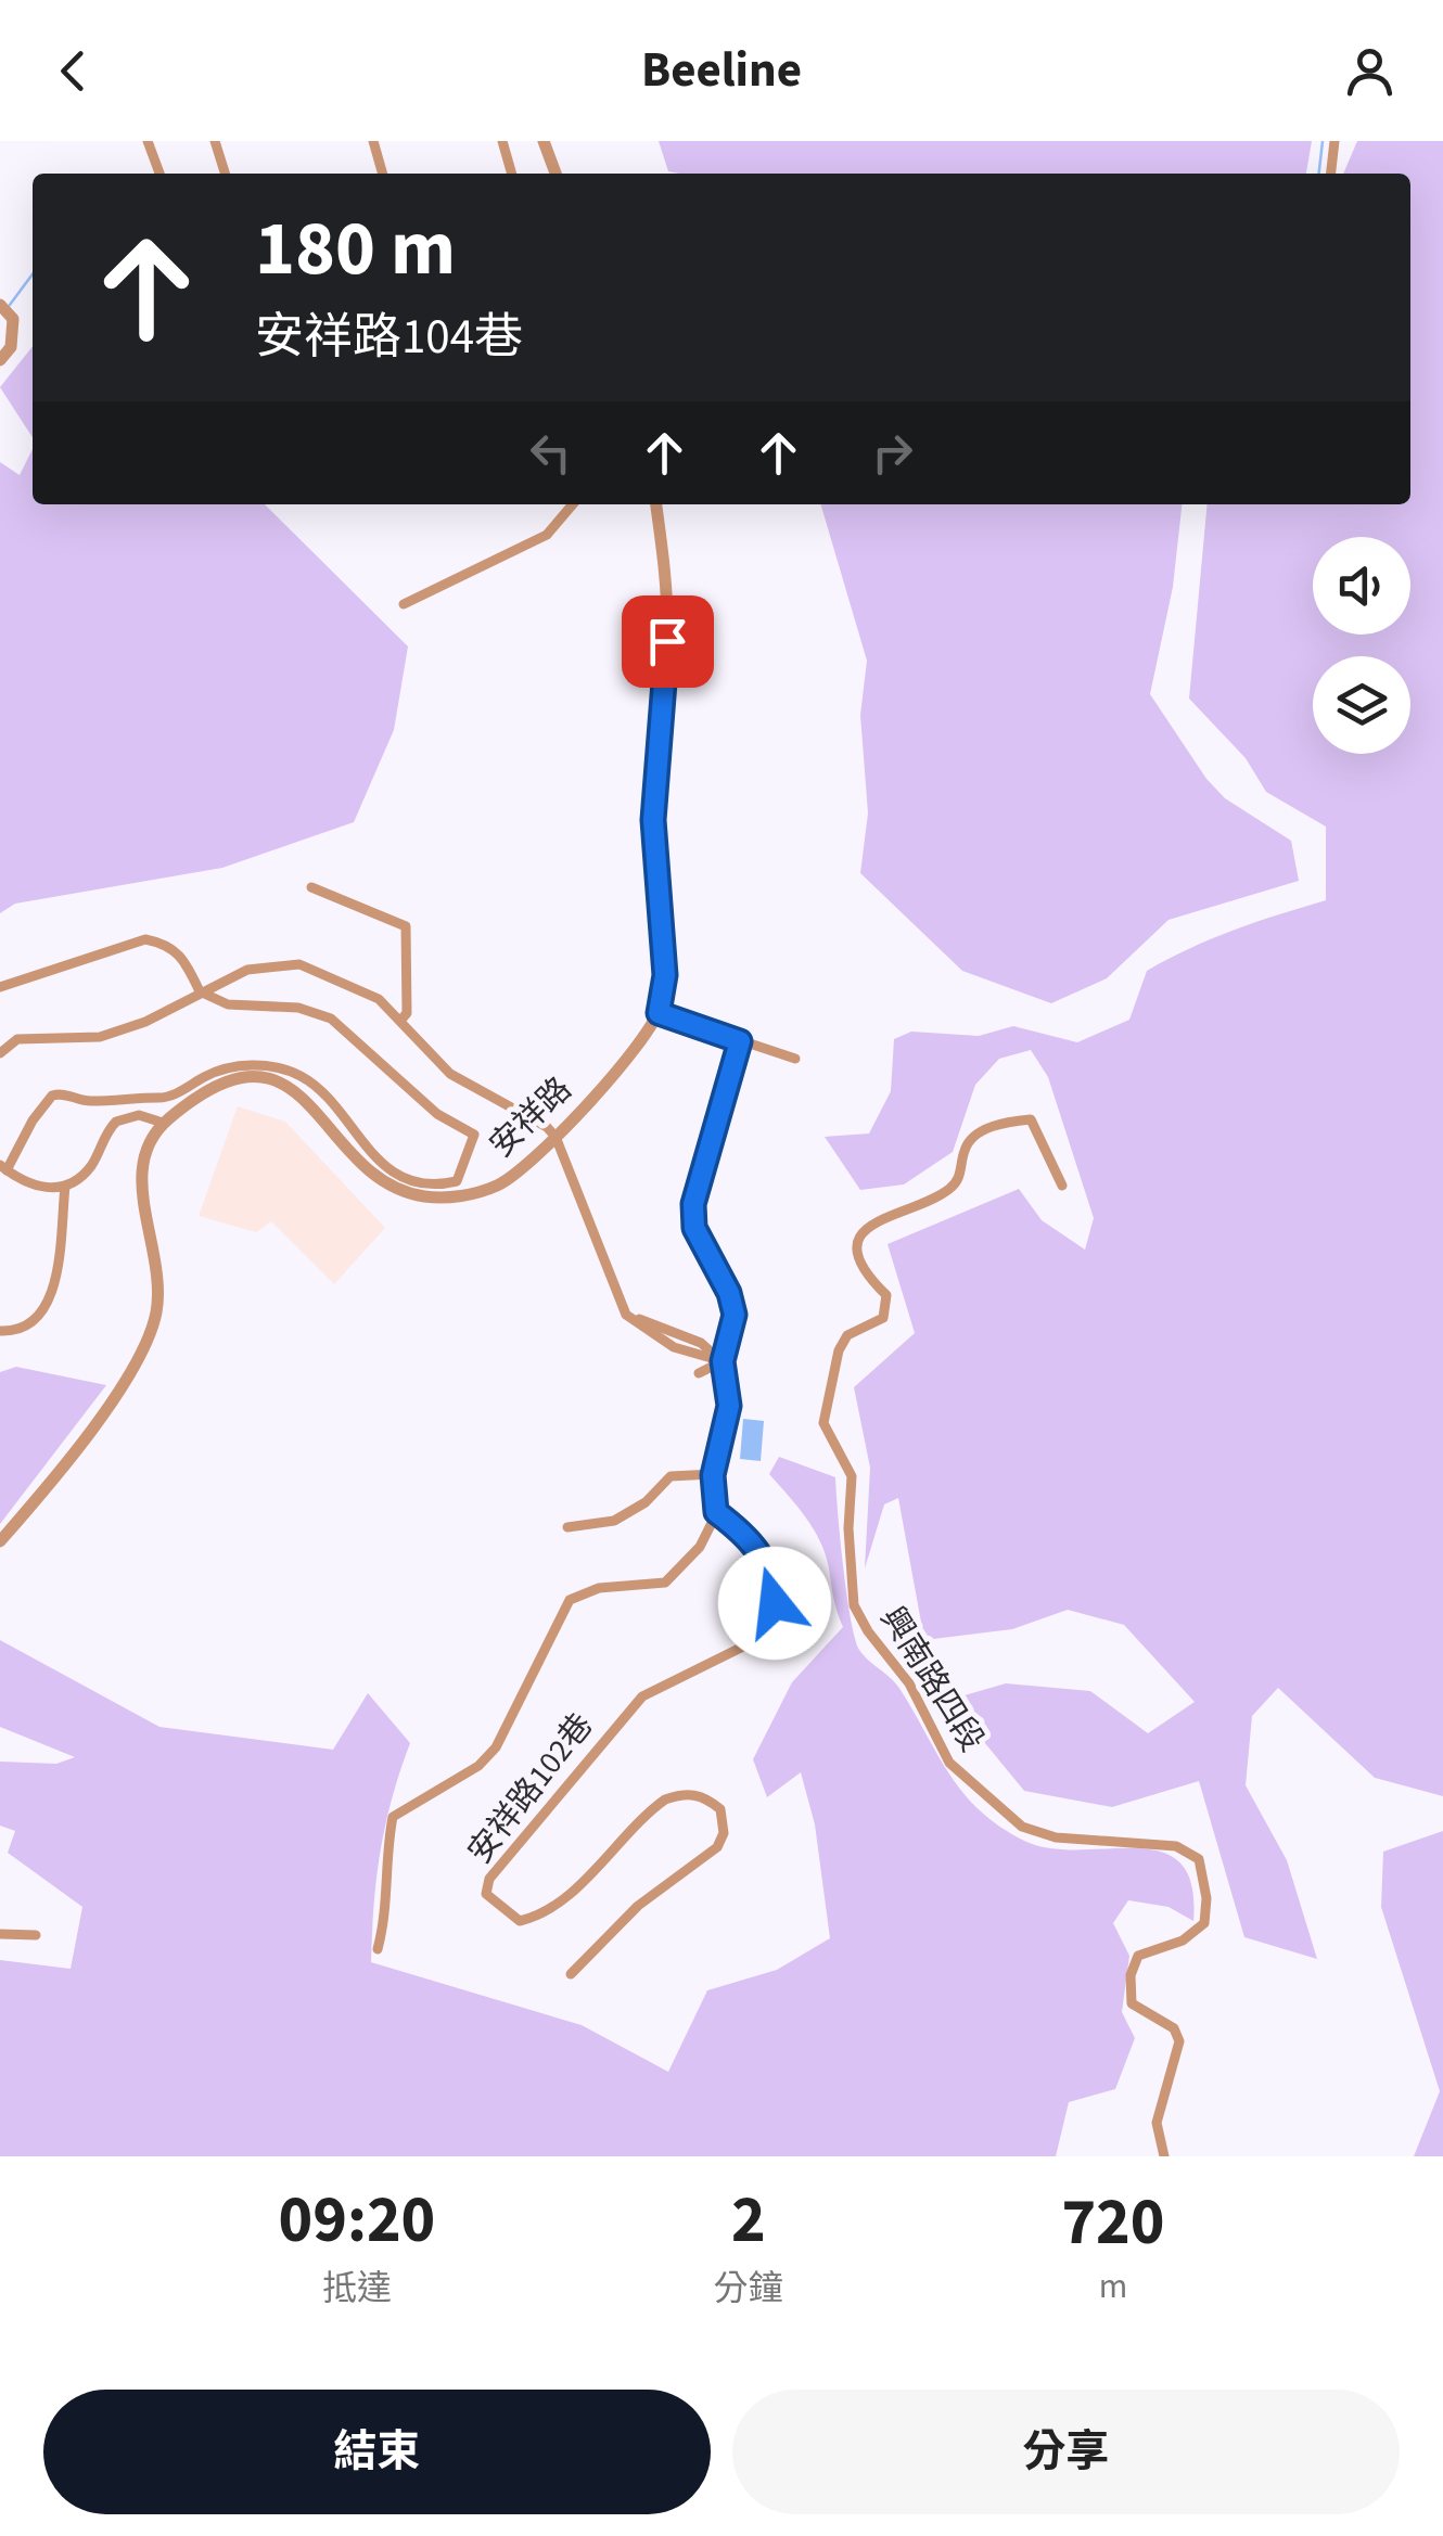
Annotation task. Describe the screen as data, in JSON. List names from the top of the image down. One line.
{"streets":{"street":["安祥路","興南路四段","安祥路102巷"]},"page":{"header":"Beeline","turn":["180 m","安祥路104巷"],"eta":["09:20","抵達","2","分鐘","720","m"],"buttons":["結束","分享"]}}
